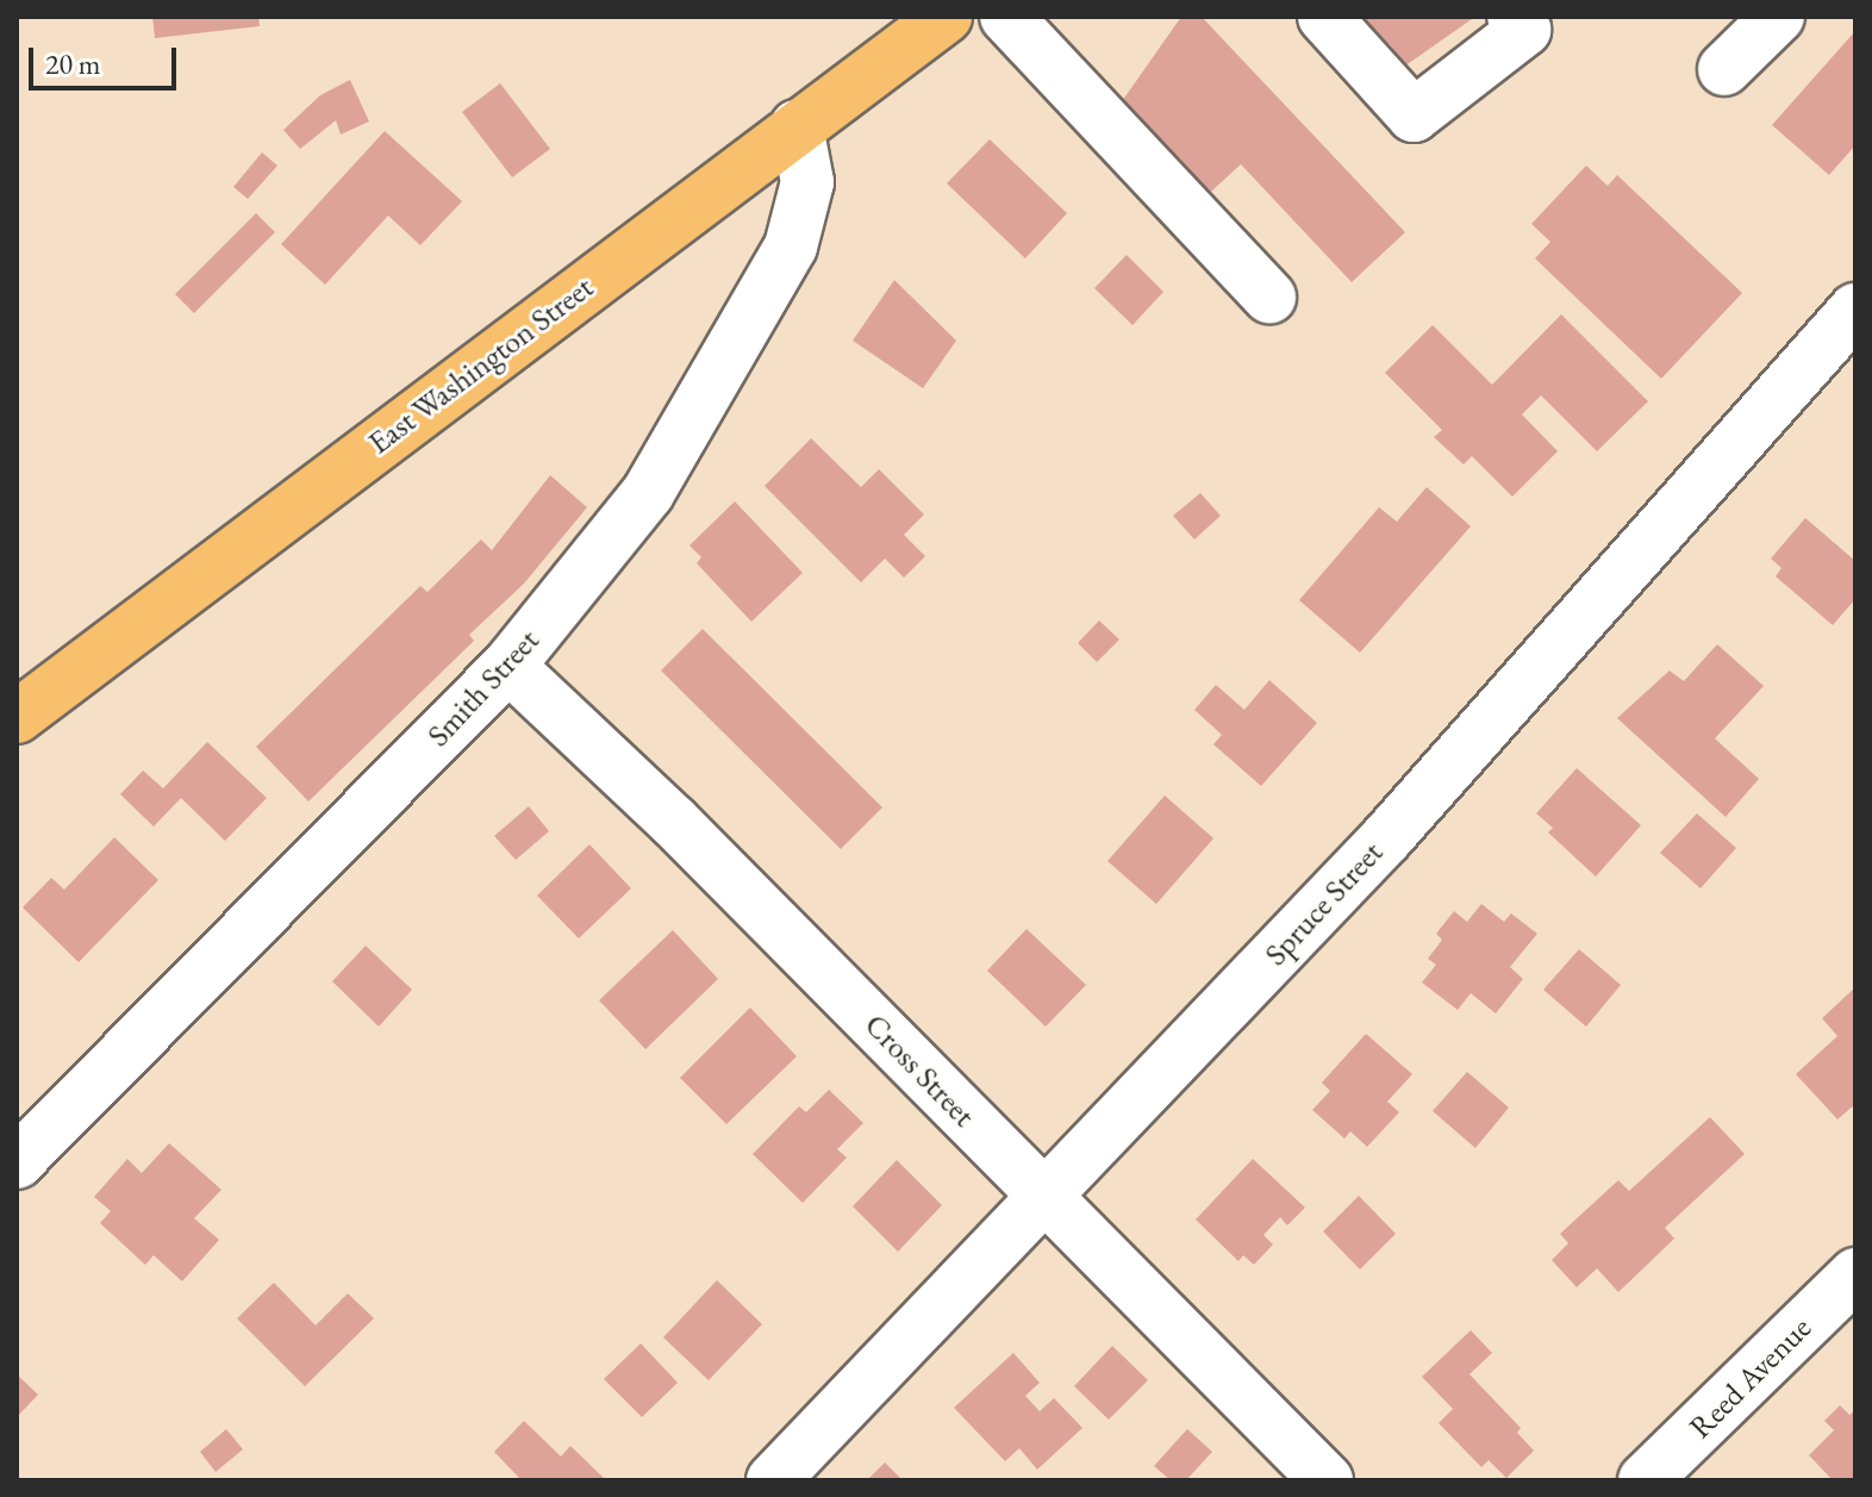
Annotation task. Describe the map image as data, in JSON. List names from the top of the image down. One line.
{"streets":{"main road":["East Washington Street"],"street":["Smith Street","Spruce Street","Cross Street","Reed Avenue"]},"crossings":[["East Washington Street","Smith Street"],["Smith Street","Cross Street"],["Spruce Street","Cross Street"]],"scale_bar":"20 m"}
